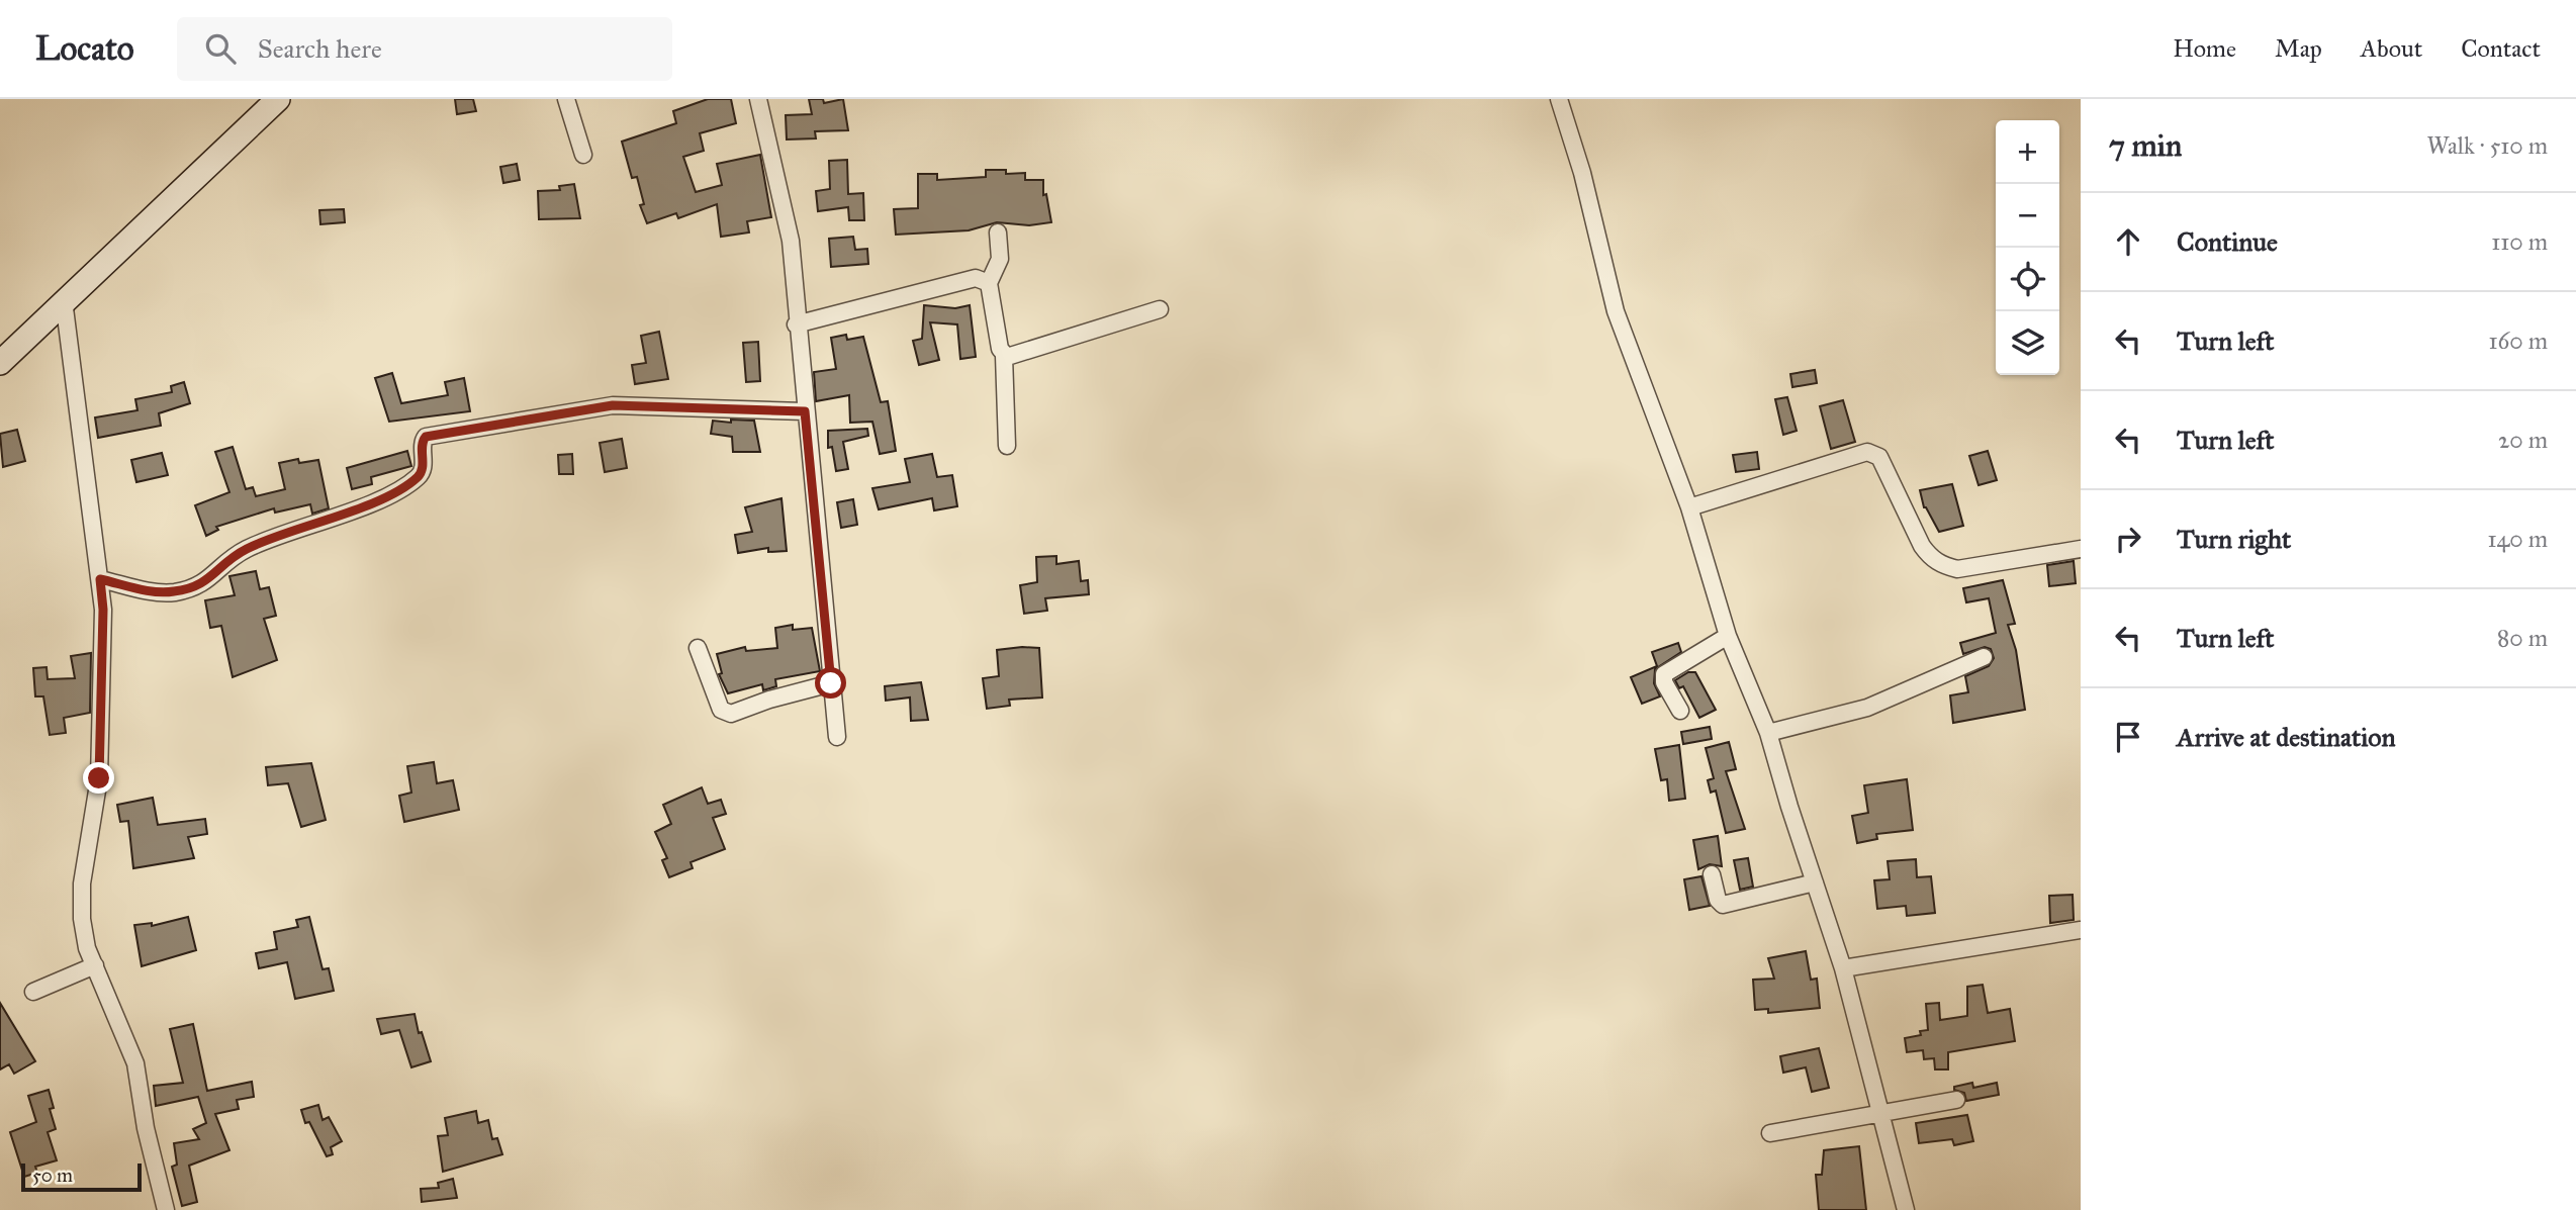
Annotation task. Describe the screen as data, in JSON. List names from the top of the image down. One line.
{"scale_bar":"50 m","page":{"header":"Locato","search":"Search here","nav":["Home","Map","About","Contact"],"heading":["7 min","Walk · 510 m"],"map_buttons":["+","−"],"list":[["Continue","110 m"],["Turn left","160 m"],["Turn left","20 m"],["Turn right","140 m"],["Turn left","80 m"],"Arrive at destination"],"scale":"50 m"}}
